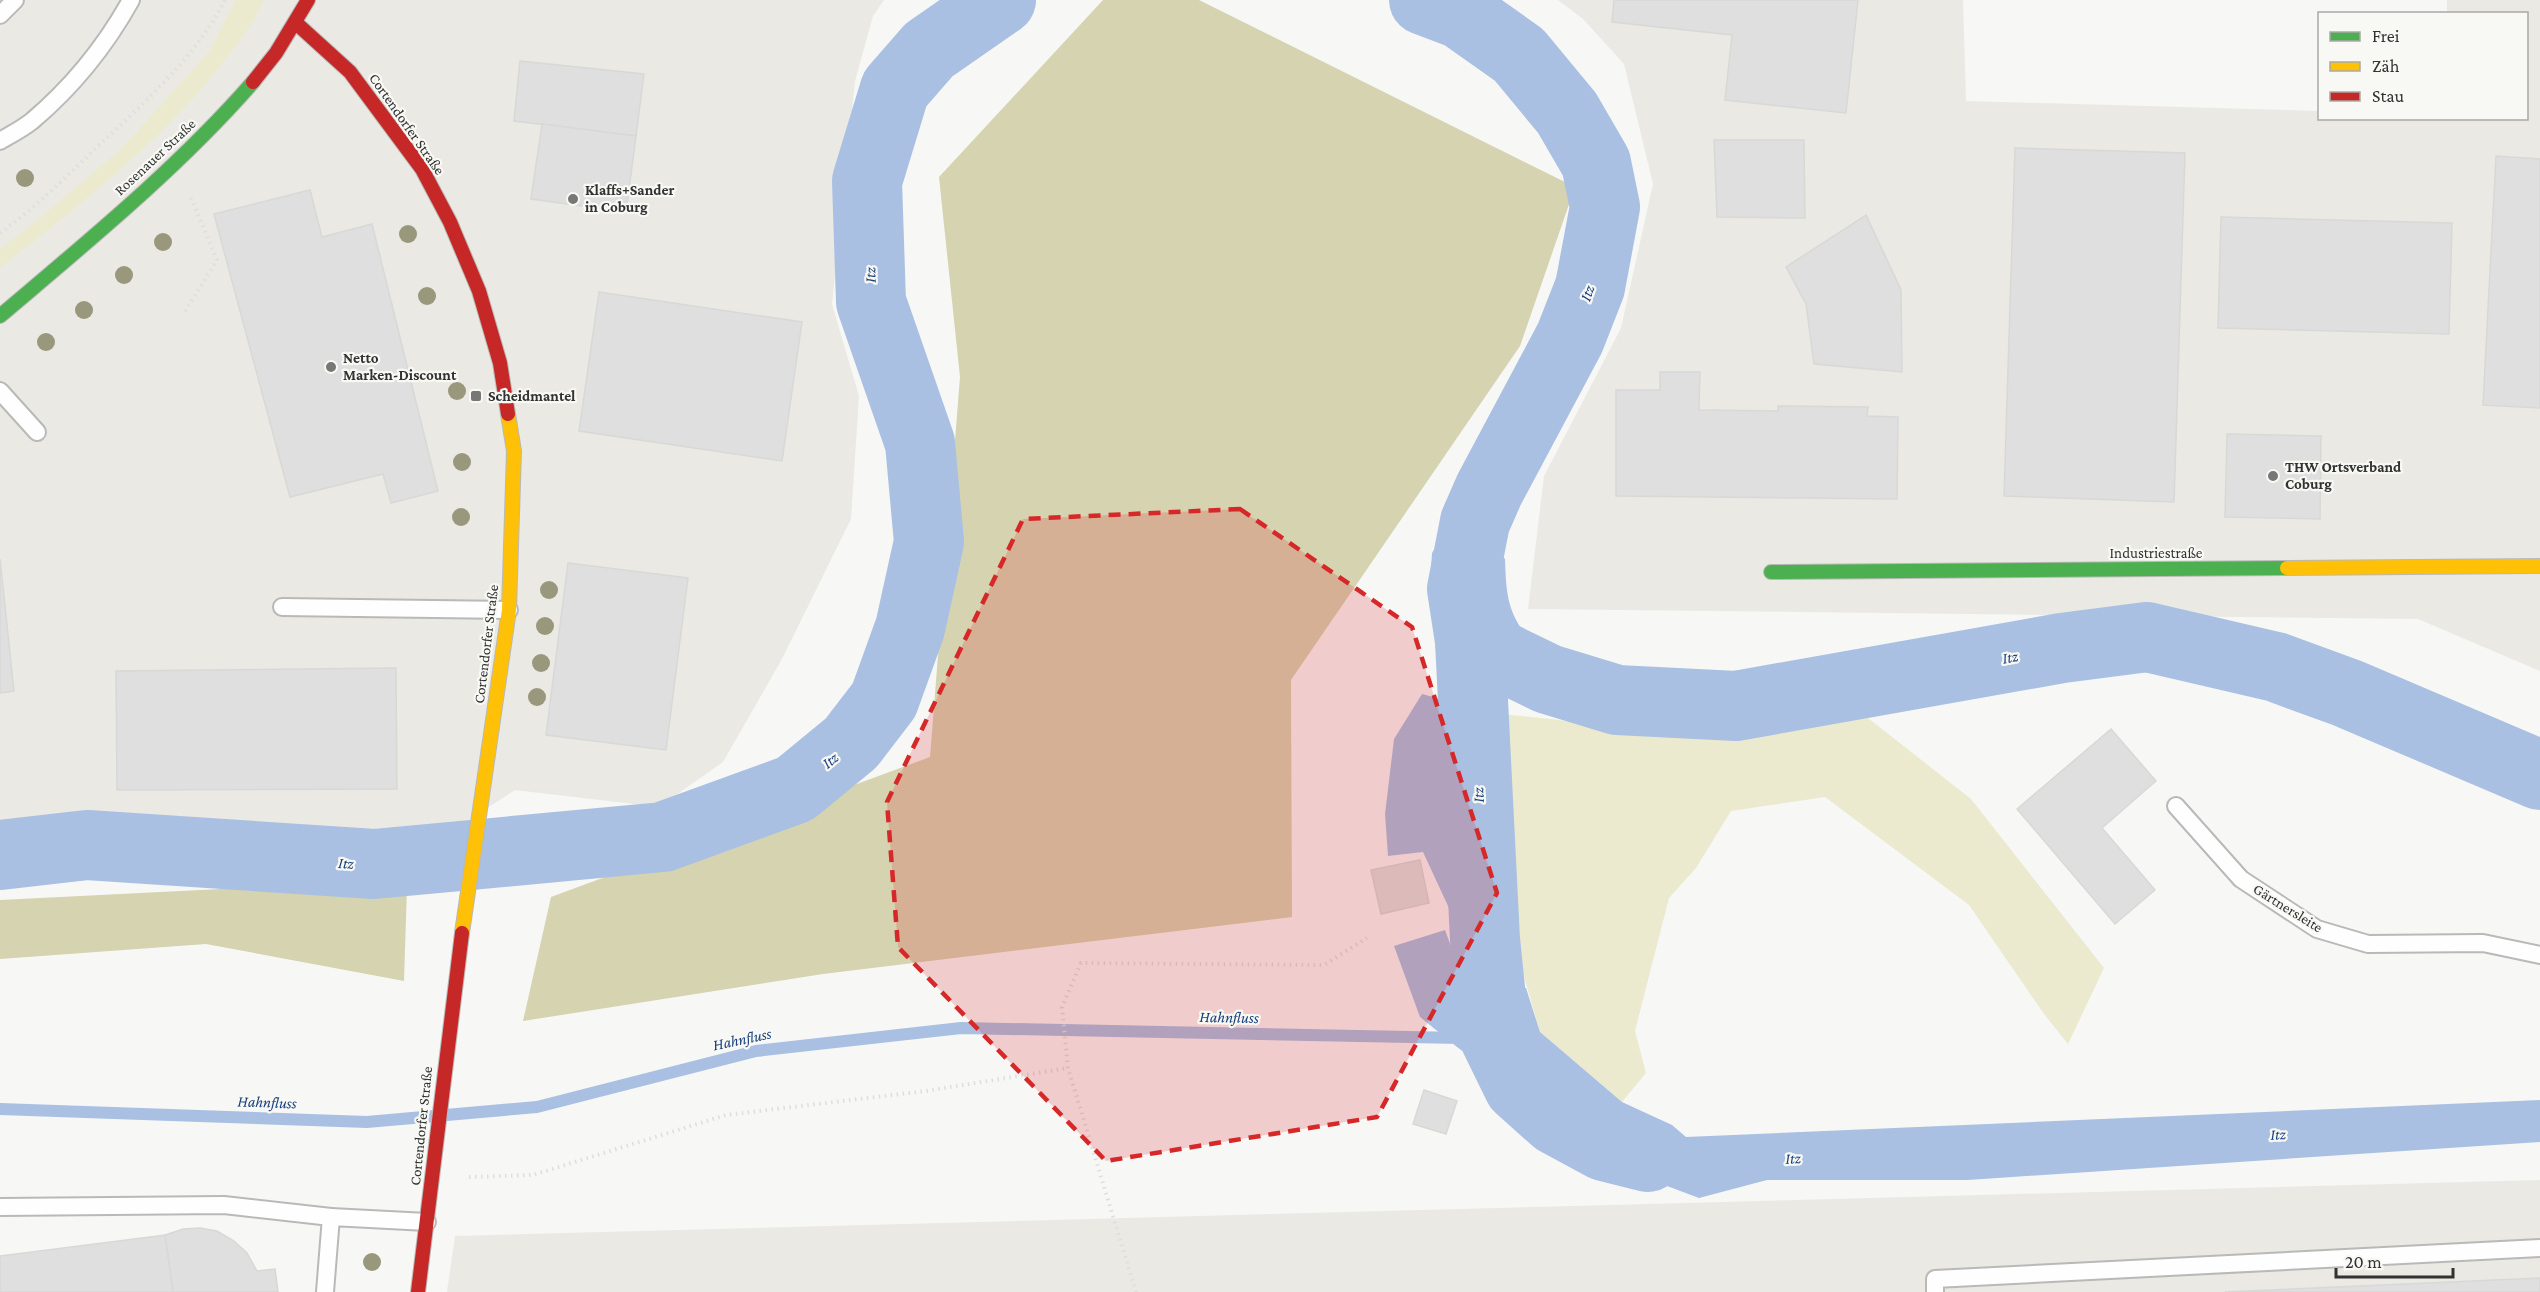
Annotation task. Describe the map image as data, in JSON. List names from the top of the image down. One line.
{"streets":{"street":["Cortendorfer Straße","Rosenauer Straße","Industriestraße"],"lane":["Gärtnersleite"]},"crossings":[["Cortendorfer Straße","Rosenauer Straße"]],"water":["Itz","Hahnfluss"],"places":{"other":["Klaffs+Sander in Coburg","Netto Marken-Discount","THW Ortsverband Coburg"],"transit":["Scheidmantel"]},"legend":["Frei","Zäh","Stau"],"scale_bar":"20 m"}
